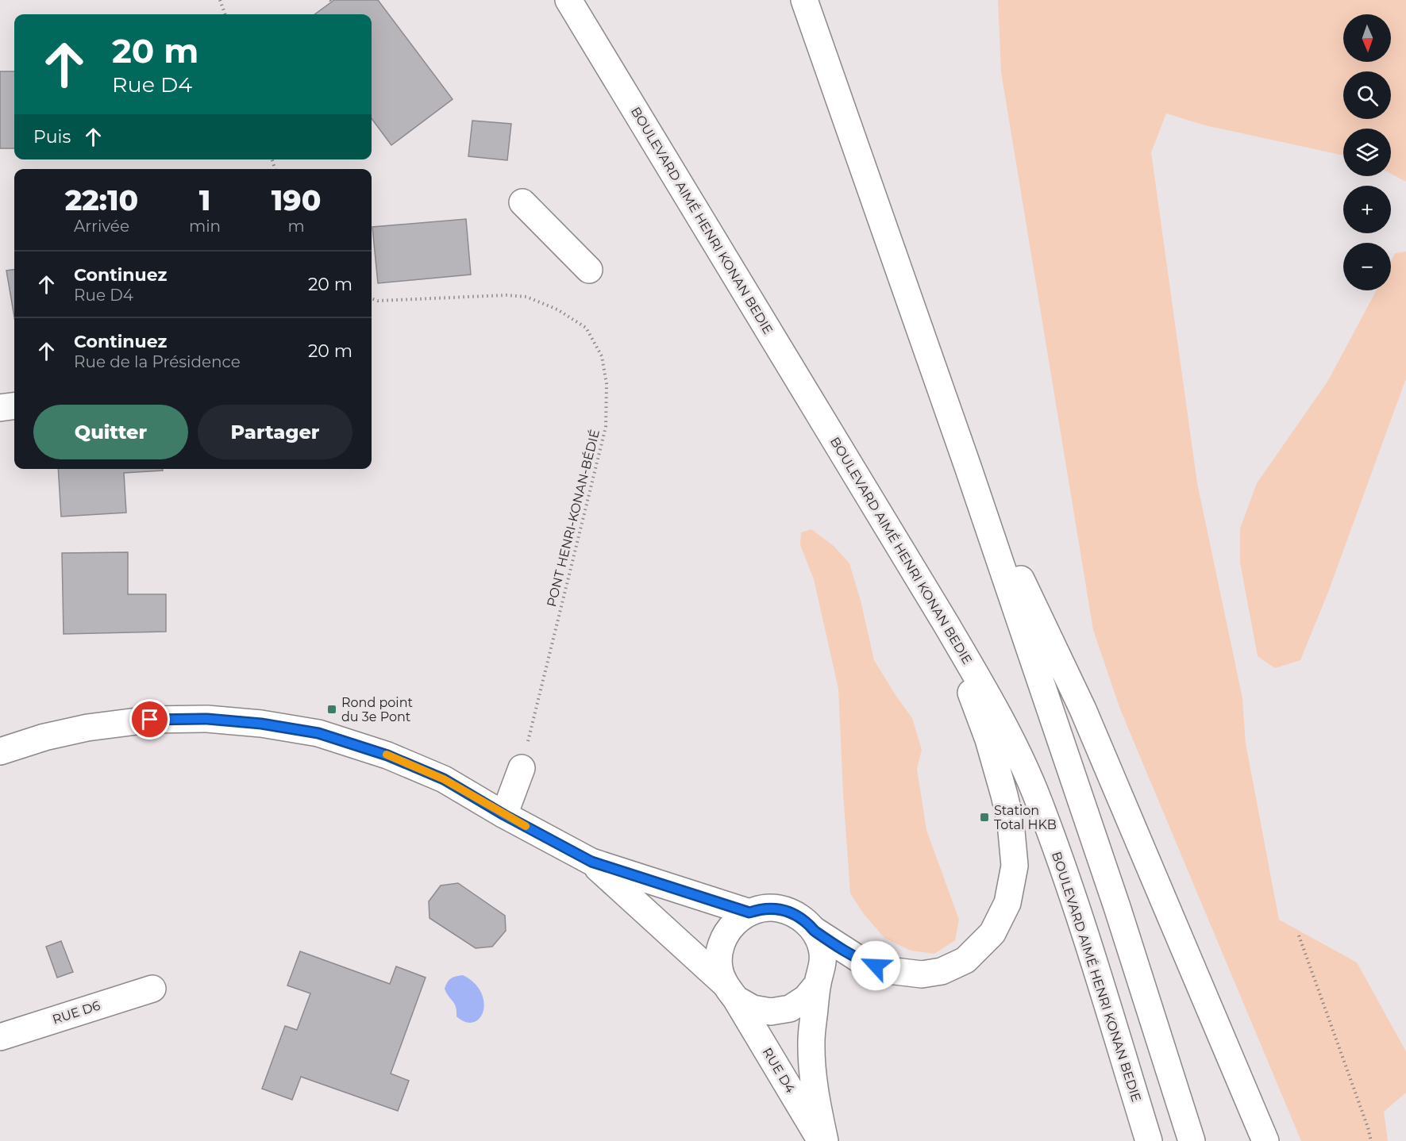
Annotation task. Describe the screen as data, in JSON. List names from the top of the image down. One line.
{"streets":{"main road":["BOULEVARD AIMÉ HENRI KONAN BEDIE","RUE D6","RUE D4"],"path":["PONT HENRI-KONAN-BÉDIÉ"]},"places":{"transit":["Rond point du 3e Pont","Station Total HKB"]},"north":"bottom","page":{"map_buttons":["+","−"],"turn":["20 m","Rue D4"],"then":"Puis","eta":["22:10","Arrivée","1","min","190","m"],"list":[{"name":"Continuez","note":"Rue D4","value":"20 m"},{"name":"Continuez","note":"Rue de la Présidence","value":"20 m"}],"buttons":["Quitter","Partager"]}}
